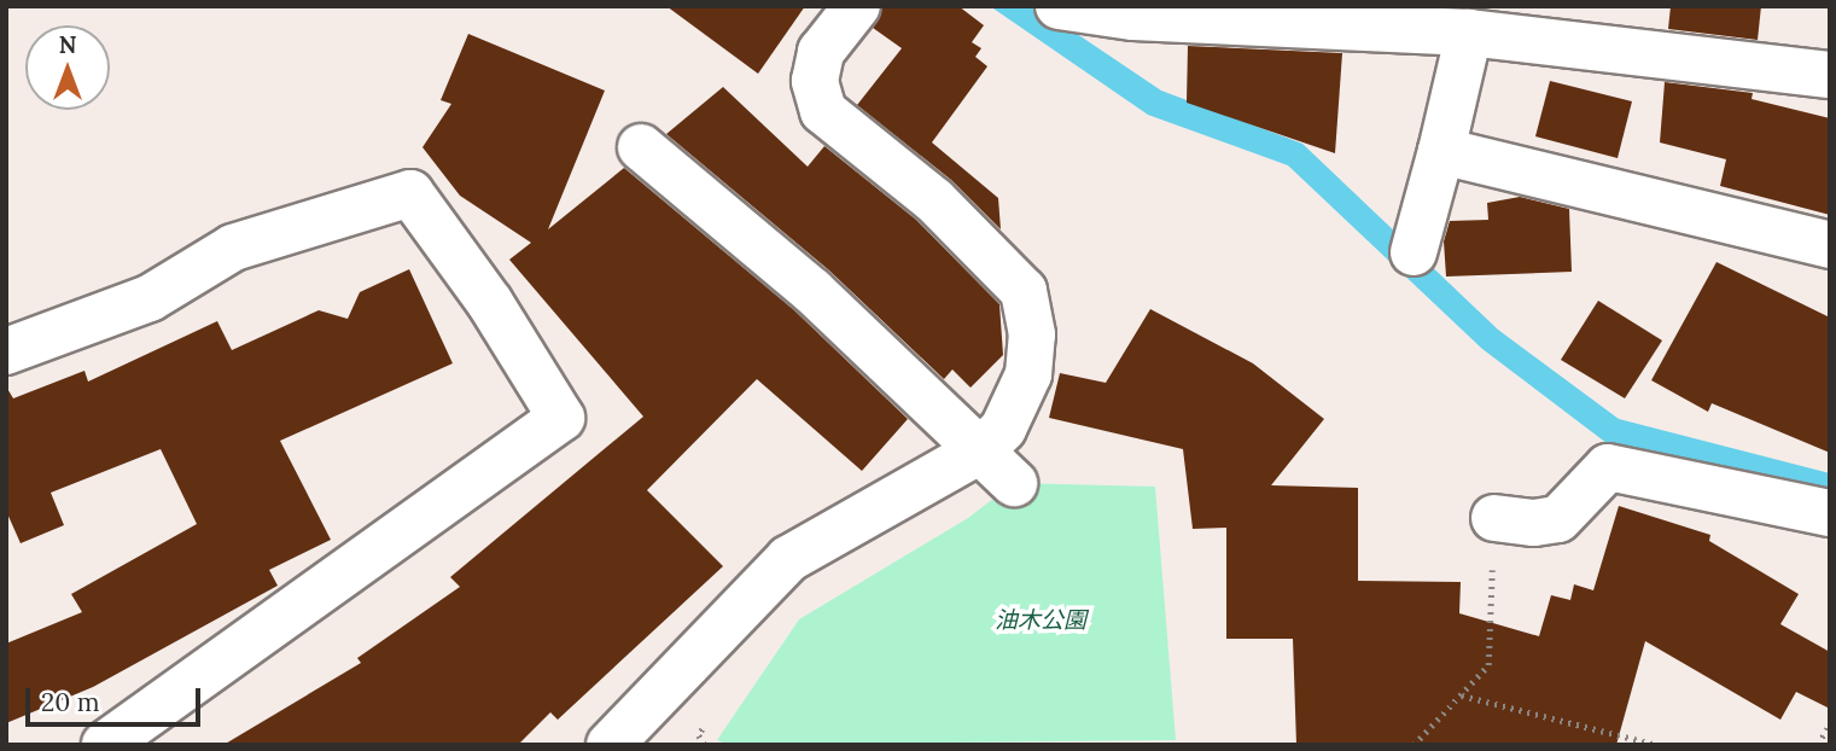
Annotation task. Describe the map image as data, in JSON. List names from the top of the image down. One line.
{"parks":["油木公園"],"scale_bar":"20 m","north":"top"}
